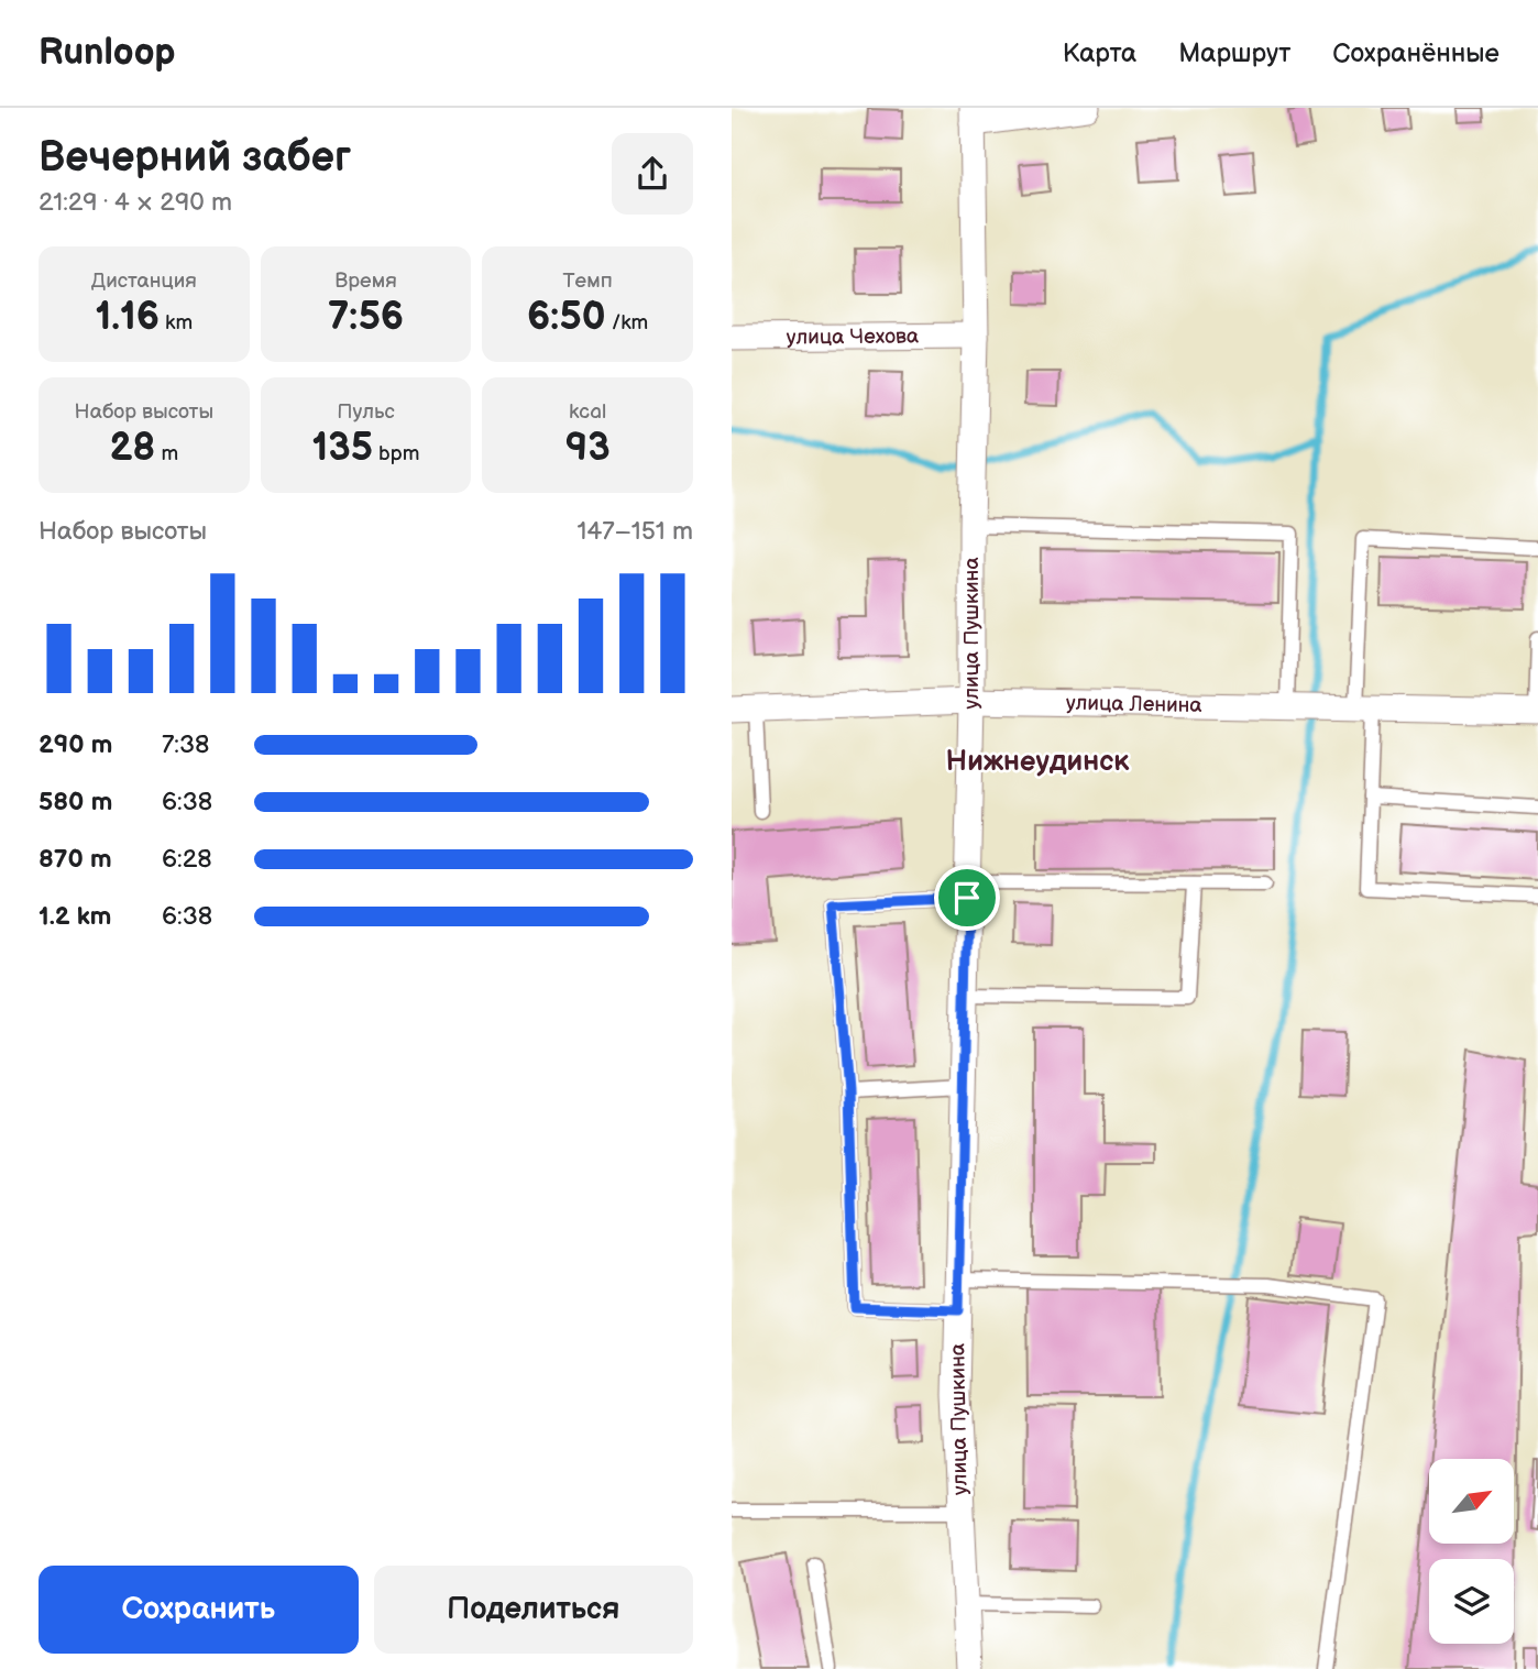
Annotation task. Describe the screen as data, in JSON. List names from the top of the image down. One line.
{"streets":{"street":["улица Чехова","улица Пушкина","улица Ленина"]},"crossings":[["улица Чехова","улица Пушкина"],["улица Пушкина","улица Ленина"]],"districts":["Нижнеудинск"],"north":"top right","page":{"header":"Runloop","nav":["Карта","Маршрут","Сохранённые"],"heading":["Вечерний забег","21:29 · 4 × 290 m"],"stats":[["Дистанция","1.16 km"],["Время","7:56"],["Темп","6:50 /km"],["Набор высоты","28 m"],["Пульс","135 bpm"],["kcal","93"]],"chart":["Набор высоты","147–151 m"],"list":[{"name":"290 m","note":"7:38"},{"name":"580 m","note":"6:38"},{"name":"870 m","note":"6:28"},{"name":"1.2 km","note":"6:38"}],"buttons":["Сохранить","Поделиться"]}}
